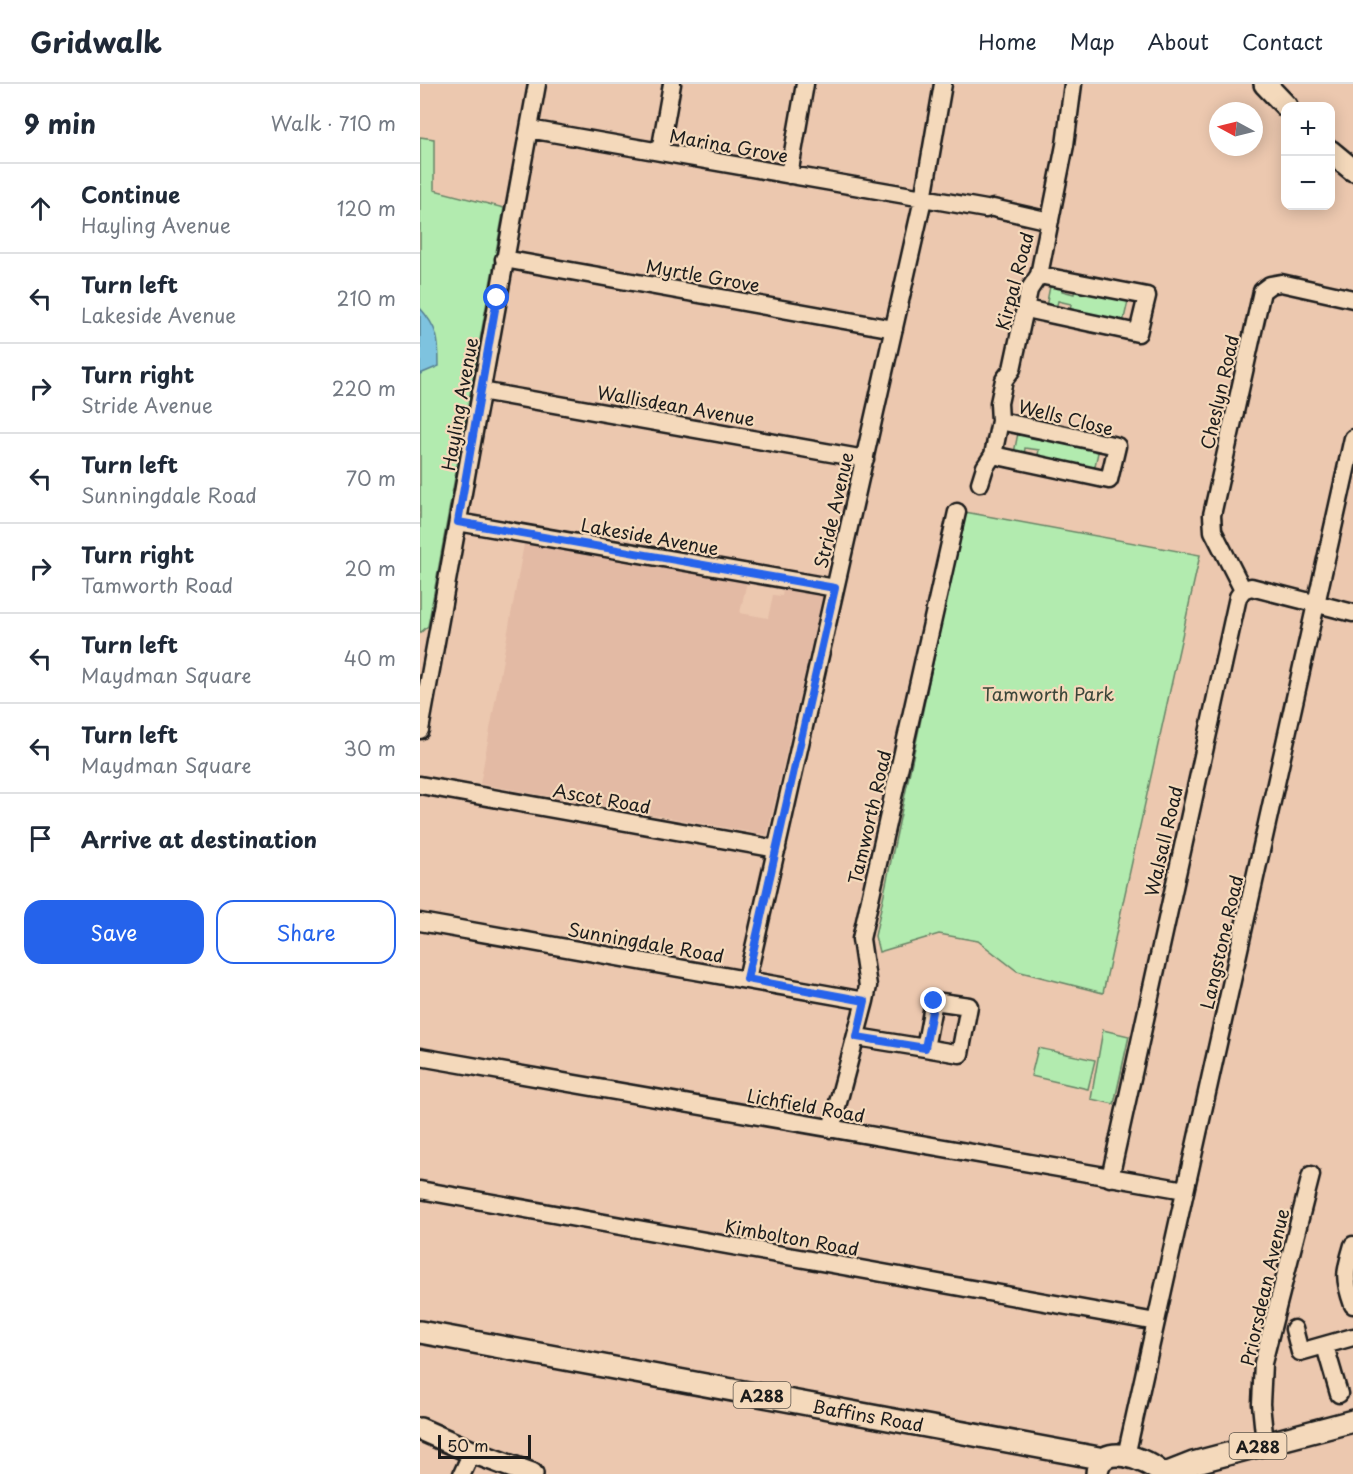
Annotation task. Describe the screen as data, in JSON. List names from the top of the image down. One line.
{"streets":{"main road":["A288","Baffins Road"],"street":["Marina Grove","Myrtle Grove","Kirpal Road","Cheslyn Road","Hayling Avenue","Wallisdean Avenue","Wells Close","Stride Avenue","Lakeside Avenue","Ascot Road","Tamworth Road","Walsall Road","Sunningdale Road","Langstone Road","Lichfield Road","Kimbolton Road","Priorsdean Avenue"]},"crossings":[["Marina Grove","Kirpal Road"],["Marina Grove","Hayling Avenue"],["Marina Grove","Stride Avenue"],["Myrtle Grove","Hayling Avenue"],["Myrtle Grove","Stride Avenue"],["Kirpal Road","Wells Close"],["Cheslyn Road","Walsall Road"],["Hayling Avenue","Wallisdean Avenue"],["Hayling Avenue","Lakeside Avenue"],["Wallisdean Avenue","Stride Avenue"],["Stride Avenue","Lakeside Avenue"],["Stride Avenue","Ascot Road"],["Stride Avenue","Sunningdale Road"],["Tamworth Road","Sunningdale Road"],["Tamworth Road","Lichfield Road"],["Walsall Road","Lichfield Road"],["Langstone Road","Lichfield Road"],["Langstone Road","Kimbolton Road"],["Langstone Road","Baffins Road"],["Priorsdean Avenue","A288"]],"parks":["Tamworth Park"],"scale_bar":"50 m","north":"left","page":{"header":"Gridwalk","nav":["Home","Map","About","Contact"],"heading":["9 min","Walk · 710 m"],"map_buttons":["+","−"],"list":[["Continue","Hayling Avenue","120 m"],["Turn left","Lakeside Avenue","210 m"],["Turn right","Stride Avenue","220 m"],["Turn left","Sunningdale Road","70 m"],["Turn right","Tamworth Road","20 m"],["Turn left","Maydman Square","40 m"],["Turn left","Maydman Square","30 m"],"Arrive at destination"],"buttons":["Save","Share"],"scale":"50 m"}}
